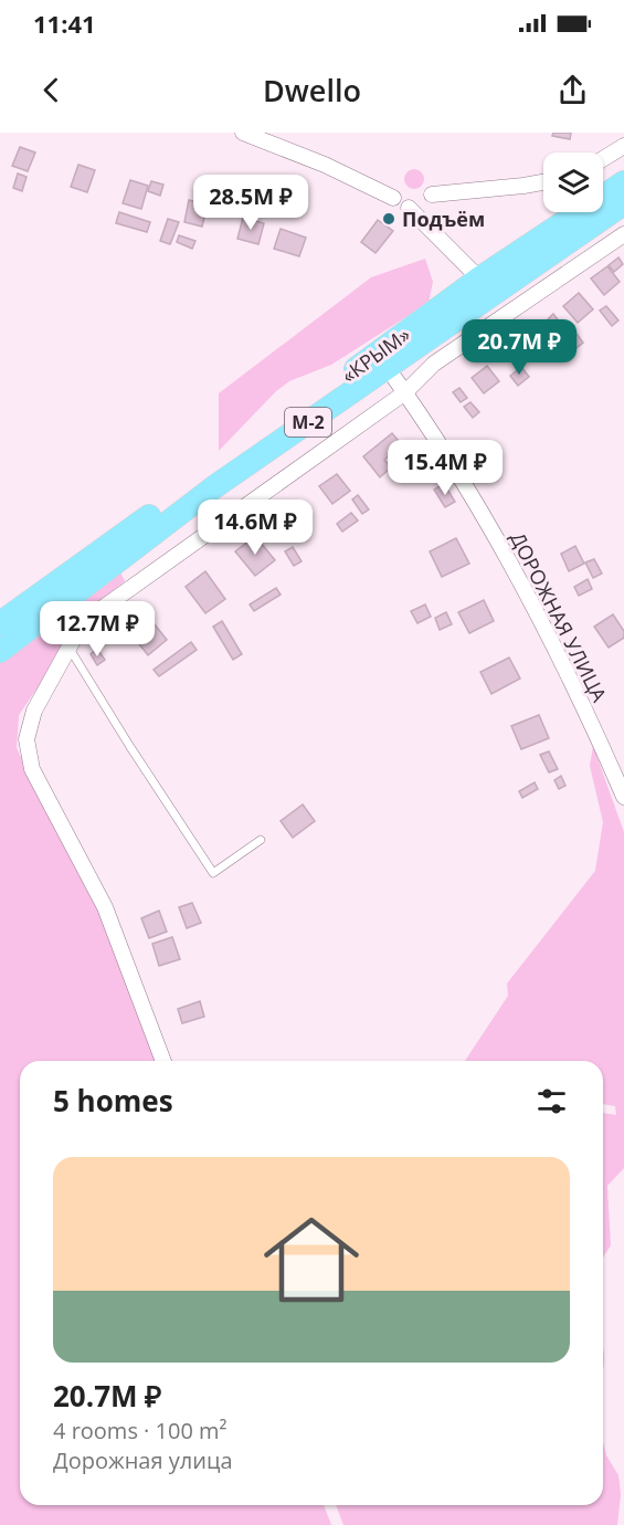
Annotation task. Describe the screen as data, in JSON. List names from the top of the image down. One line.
{"streets":{"main road":["«КРЫМ»","М-2"],"street":["ДОРОЖНАЯ УЛИЦА"]},"crossings":[["М-2","ДОРОЖНАЯ УЛИЦА"]],"places":["Подъём"],"page":{"status":"11:41","header":"Dwello","price":["28.5M ₽","20.7M ₽","15.4M ₽","14.6M ₽","12.7M ₽"],"heading":"5 homes","list":[{"name":"20.7M ₽","note":"4 rooms · 100 m² · Дорожная улица"}]}}
